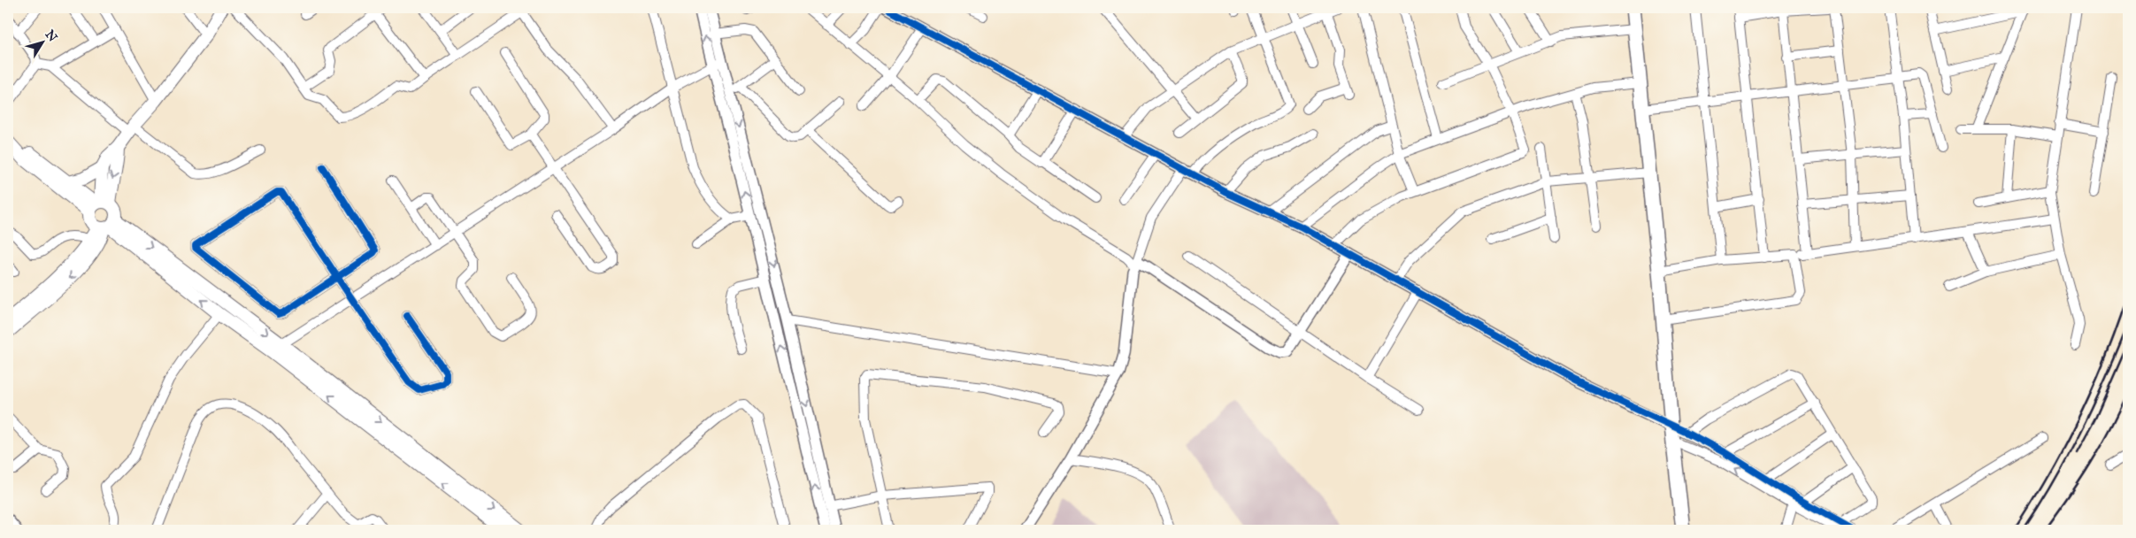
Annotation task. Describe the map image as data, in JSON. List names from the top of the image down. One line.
{"north":"top right"}
